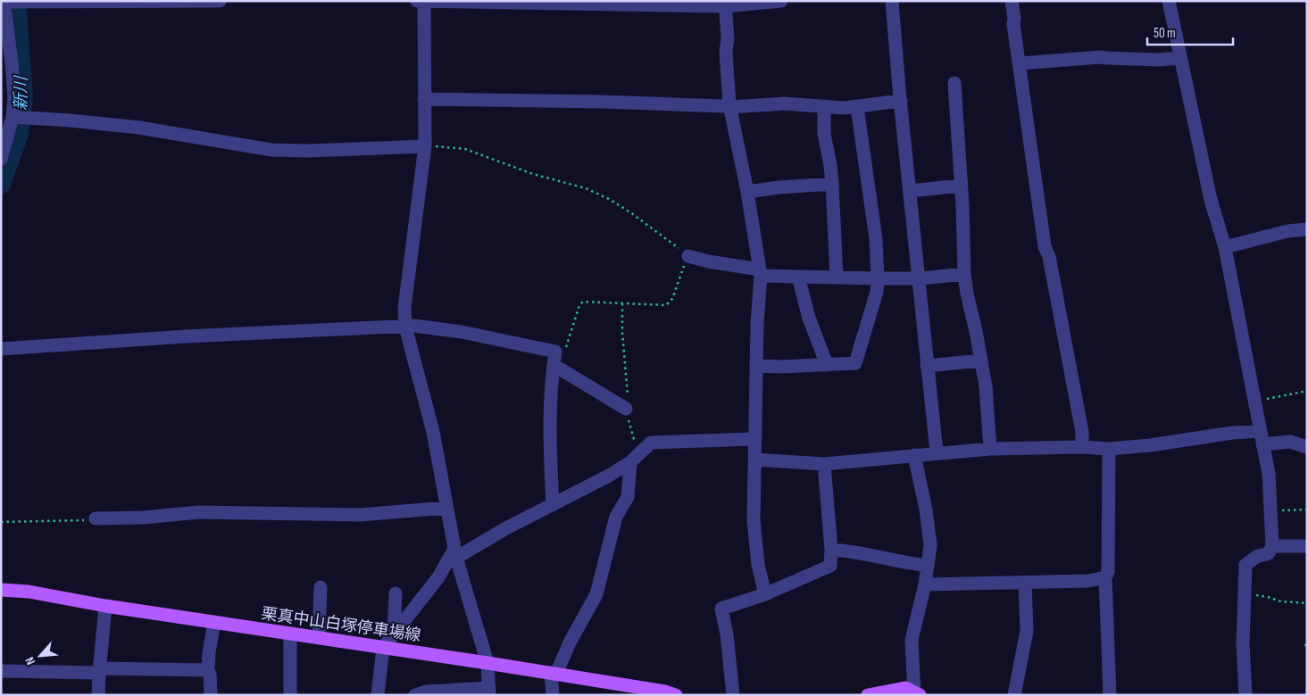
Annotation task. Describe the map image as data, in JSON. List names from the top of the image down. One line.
{"streets":{"main road":["栗真中山白塚停車場線"]},"water":["新川"],"scale_bar":"50 m","north":"bottom left"}
